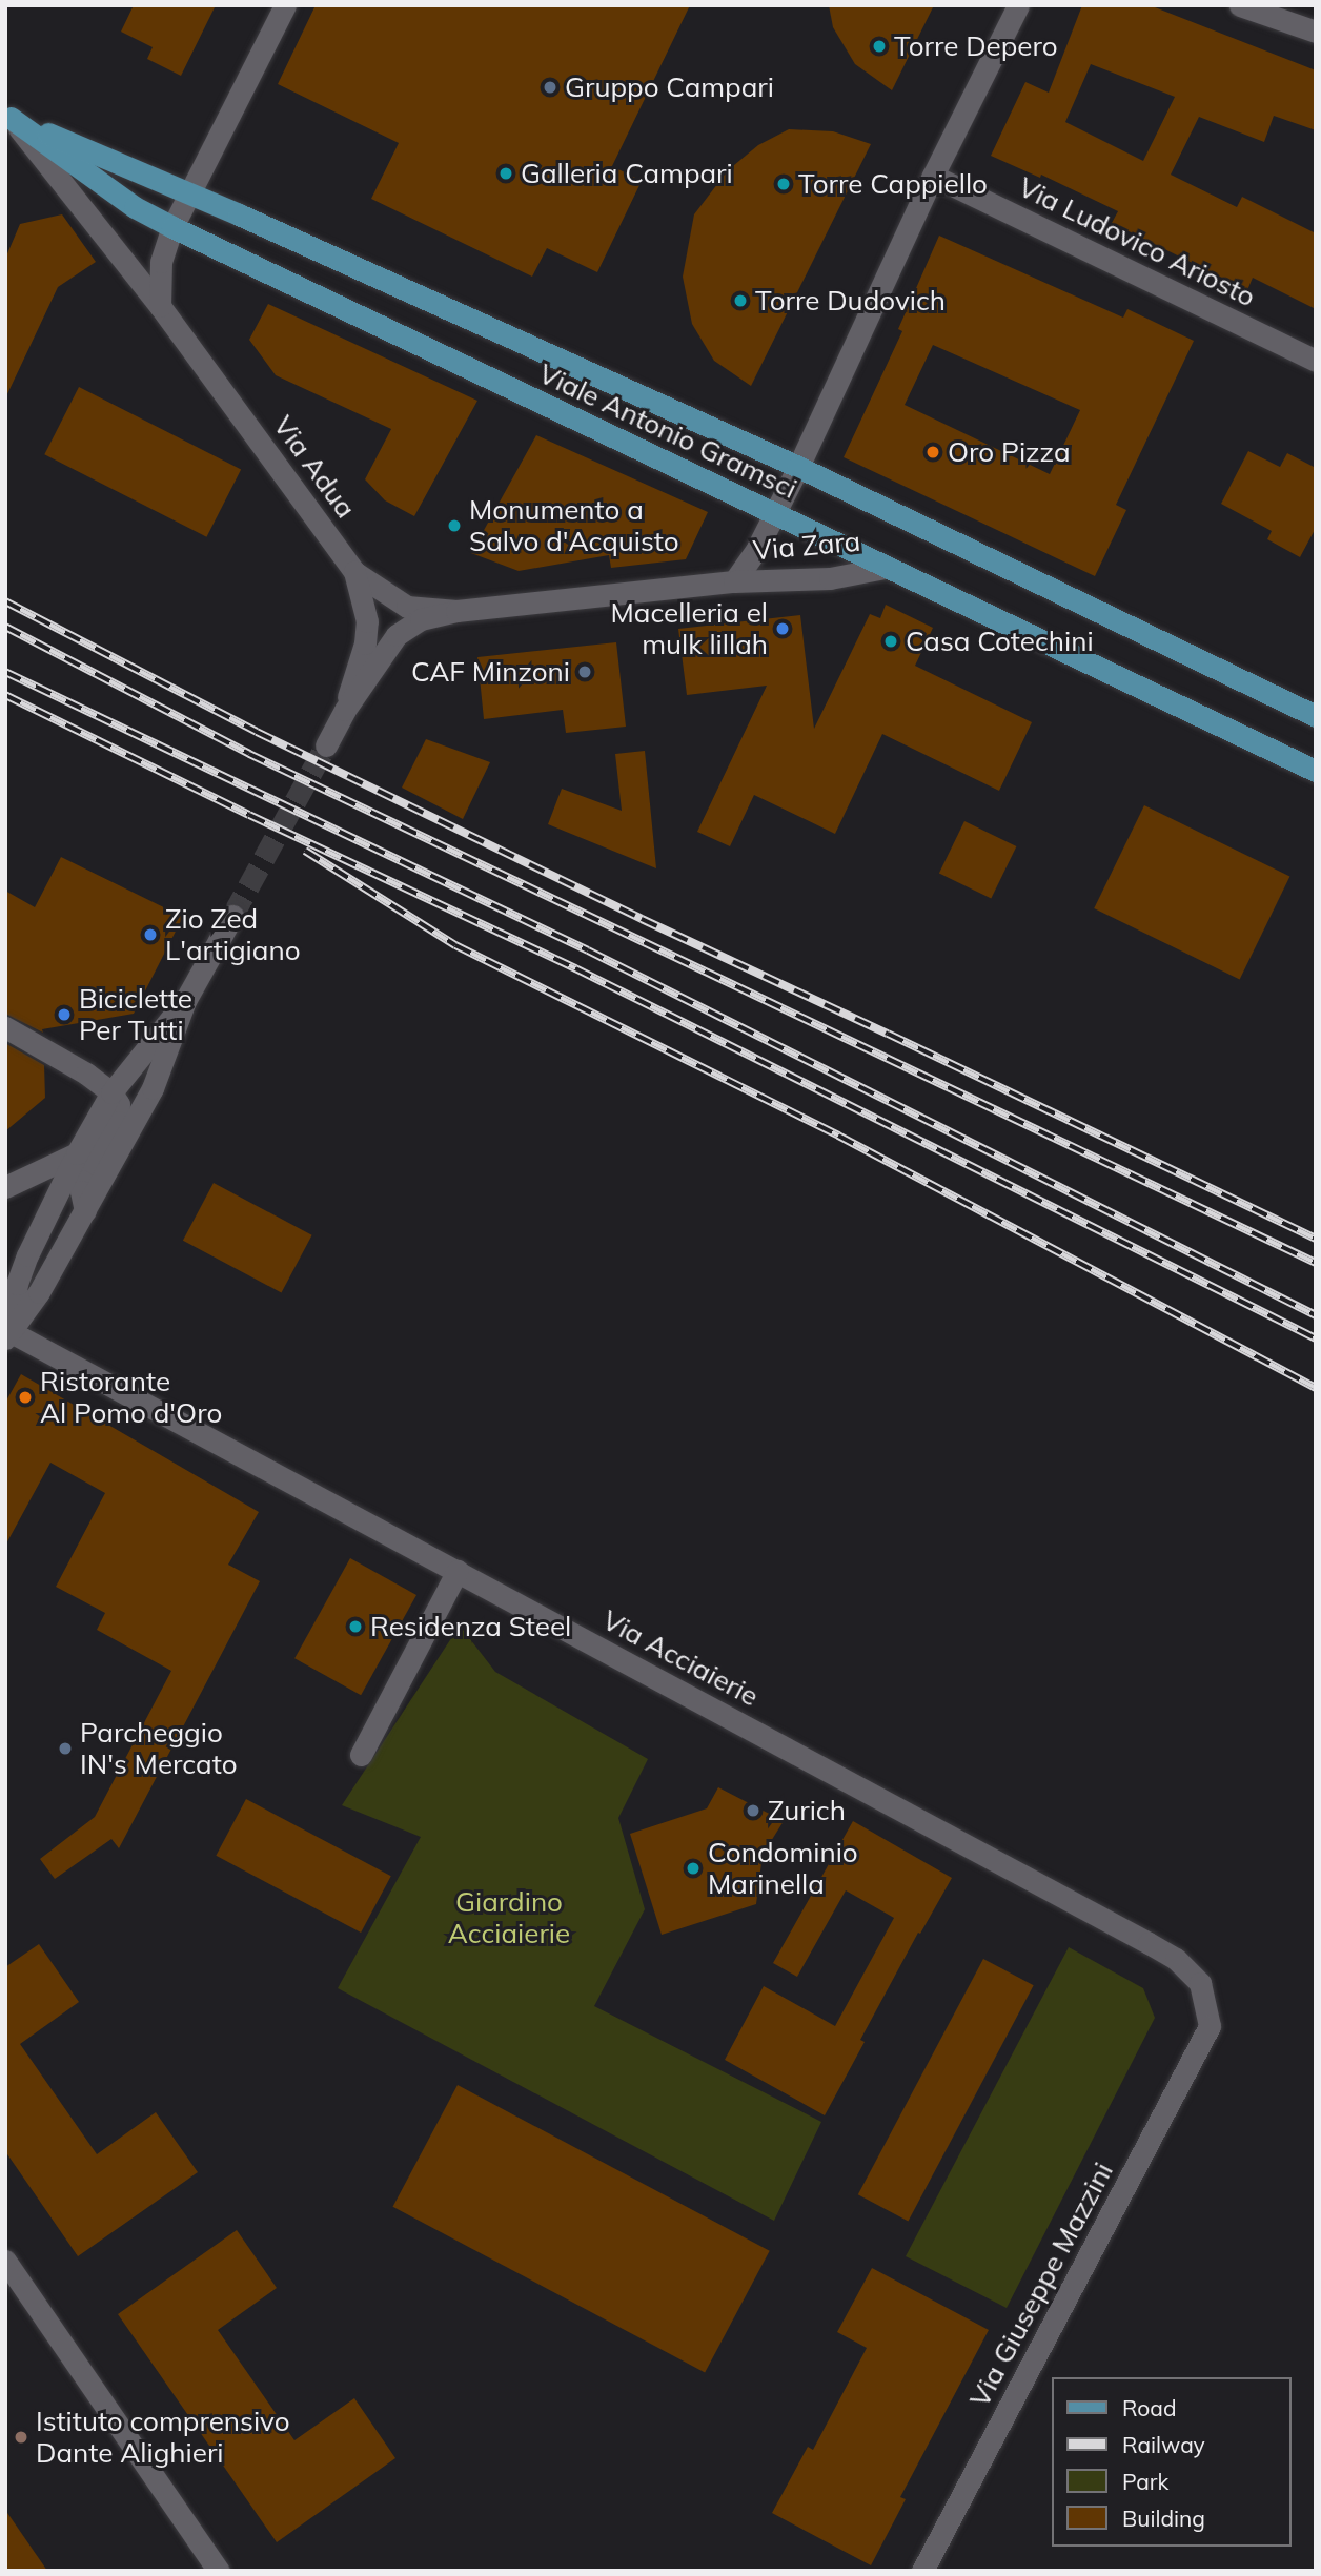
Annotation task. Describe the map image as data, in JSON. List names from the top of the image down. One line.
{"streets":{"main road":["Viale Antonio Gramsci"],"street":["Via Ludovico Ariosto","Via Adua","Via Zara","Via Acciaierie","Via Giuseppe Mazzini"]},"crossings":[["Via Ludovico Ariosto","Via Zara"],["Viale Antonio Gramsci","Via Adua"],["Viale Antonio Gramsci","Via Zara"],["Via Adua","Via Zara"],["Via Acciaierie","Via Giuseppe Mazzini"]],"parks":["Giardino Acciaierie"],"places":["Torre Depero","Gruppo Campari","Galleria Campari","Torre Cappiello","Torre Dudovich","Oro Pizza","Monumento a Salvo d'Acquisto","Macelleria el mulk lillah","Casa Cotechini","CAF Minzoni","Zio Zed L'artigiano","Biciclette Per Tutti","Ristorante Al Pomo d'Oro","Residenza Steel","Parcheggio IN's Mercato","Zurich","Condominio Marinella","Istituto comprensivo Dante Alighieri"],"legend":["Road","Railway","Park","Building"]}
